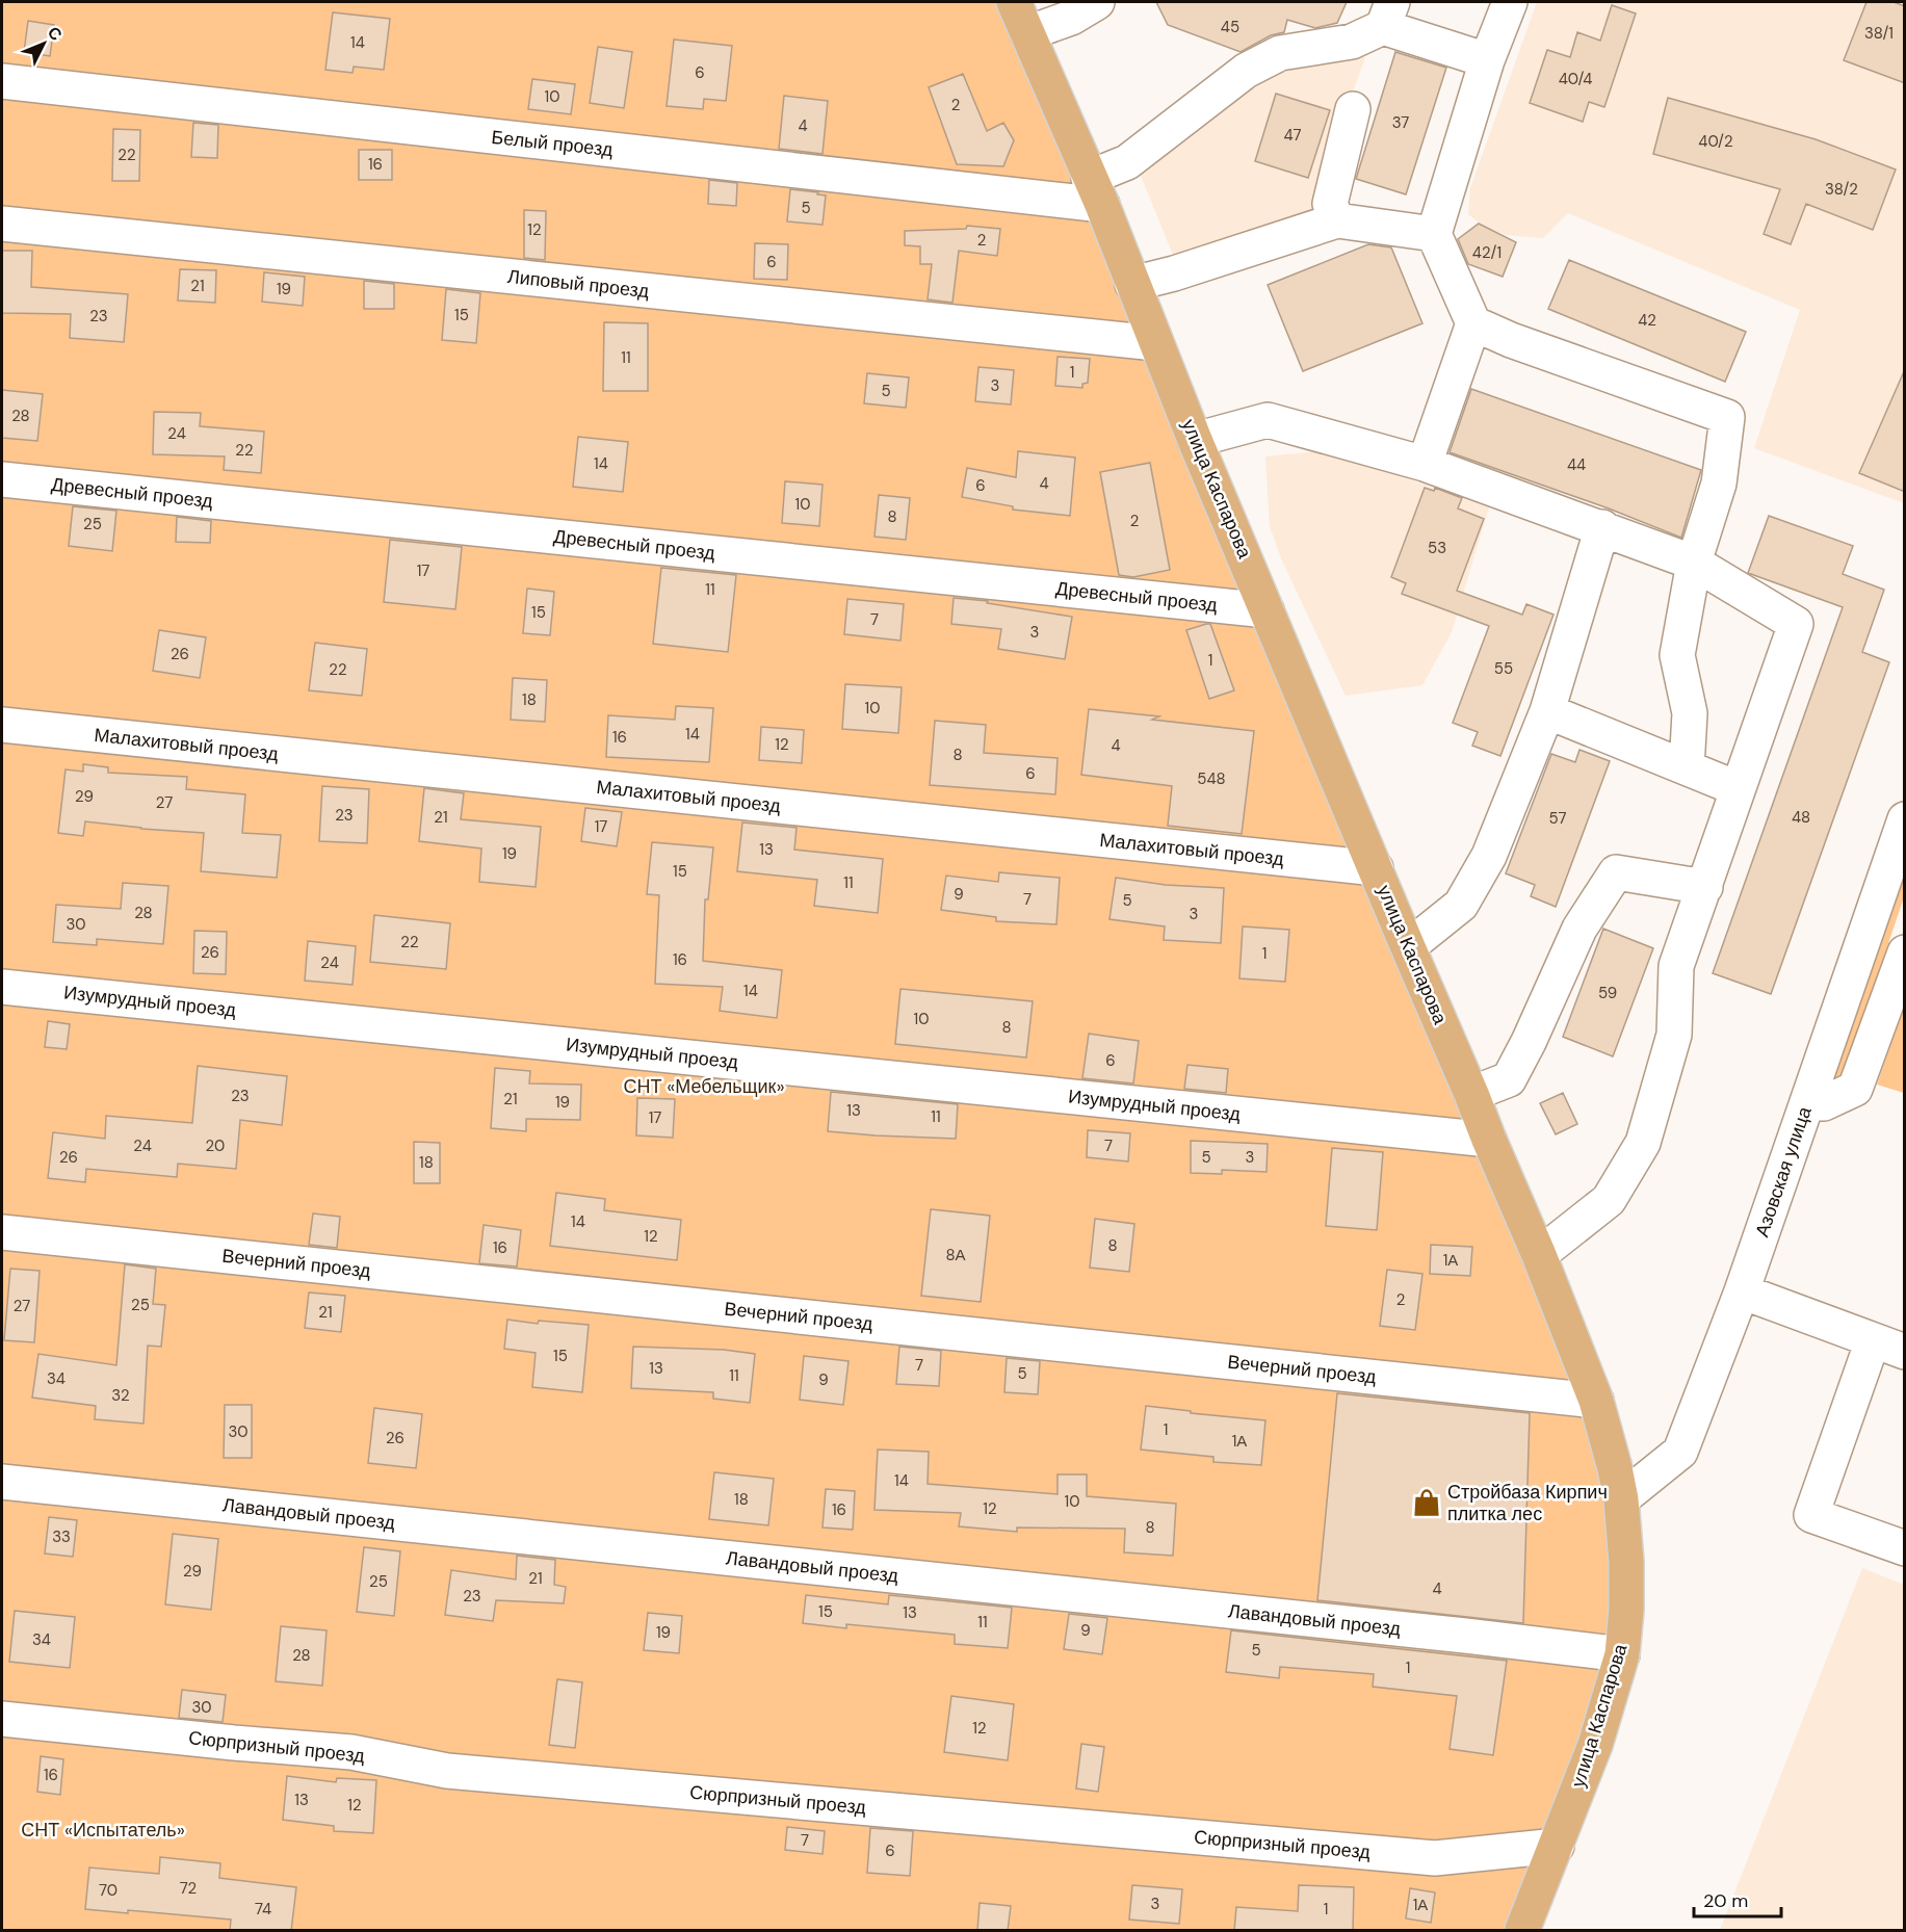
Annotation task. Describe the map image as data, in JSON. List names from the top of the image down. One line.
{"streets":{"main road":["улица Каспарова"],"street":["Белый проезд","Липовый проезд","Древесный проезд","Малахитовый проезд","Изумрудный проезд","Азовская улица","Вечерний проезд","Лавандовый проезд","Сюрпризный проезд"]},"crossings":[["Белый проезд","улица Каспарова"],["Липовый проезд","улица Каспарова"],["улица Каспарова","Древесный проезд"],["улица Каспарова","Малахитовый проезд"],["улица Каспарова","Изумрудный проезд"],["улица Каспарова","Азовская улица"],["улица Каспарова","Вечерний проезд"],["улица Каспарова","Лавандовый проезд"],["улица Каспарова","Сюрпризный проезд"]],"parks":["СНТ «Мебельщик»","СНТ «Испытатель»"],"places":{"shop":["Стройбаза Кирпич плитка лес"]},"house_numbers":["45","38/1","14","6","40/4","10","2","37","4","47","40/2","22","16","38/2","5","12","2","42/1","6","21","19","15","23","42","11","1","3","5","28","24","22","14","44","4","6","10","8","2","25","53","17","11","15","7","3","26","1","55","22","18","10","14","16","12","4","8","6","548","29","27","23","21","48","57","17","13","19","15","11","9","7","5","28","3","30","22","26","1","16","24","14","59","10","8","6","23","21","19","13","11","17","24","20","7","26","5","3","18","14","12","8","16","8А","1А","2","25","27","21","15","7","13","5","11","34","9","32","1","30","26","1А","14","18","10","12","16","8","33","29","21","25","4","23","15","13","11","9","19","34","5","28","1","30","12","16","13","12","7","6","72","70","3","1А","74","1"],"scale_bar":"20 m","north":"top right"}
